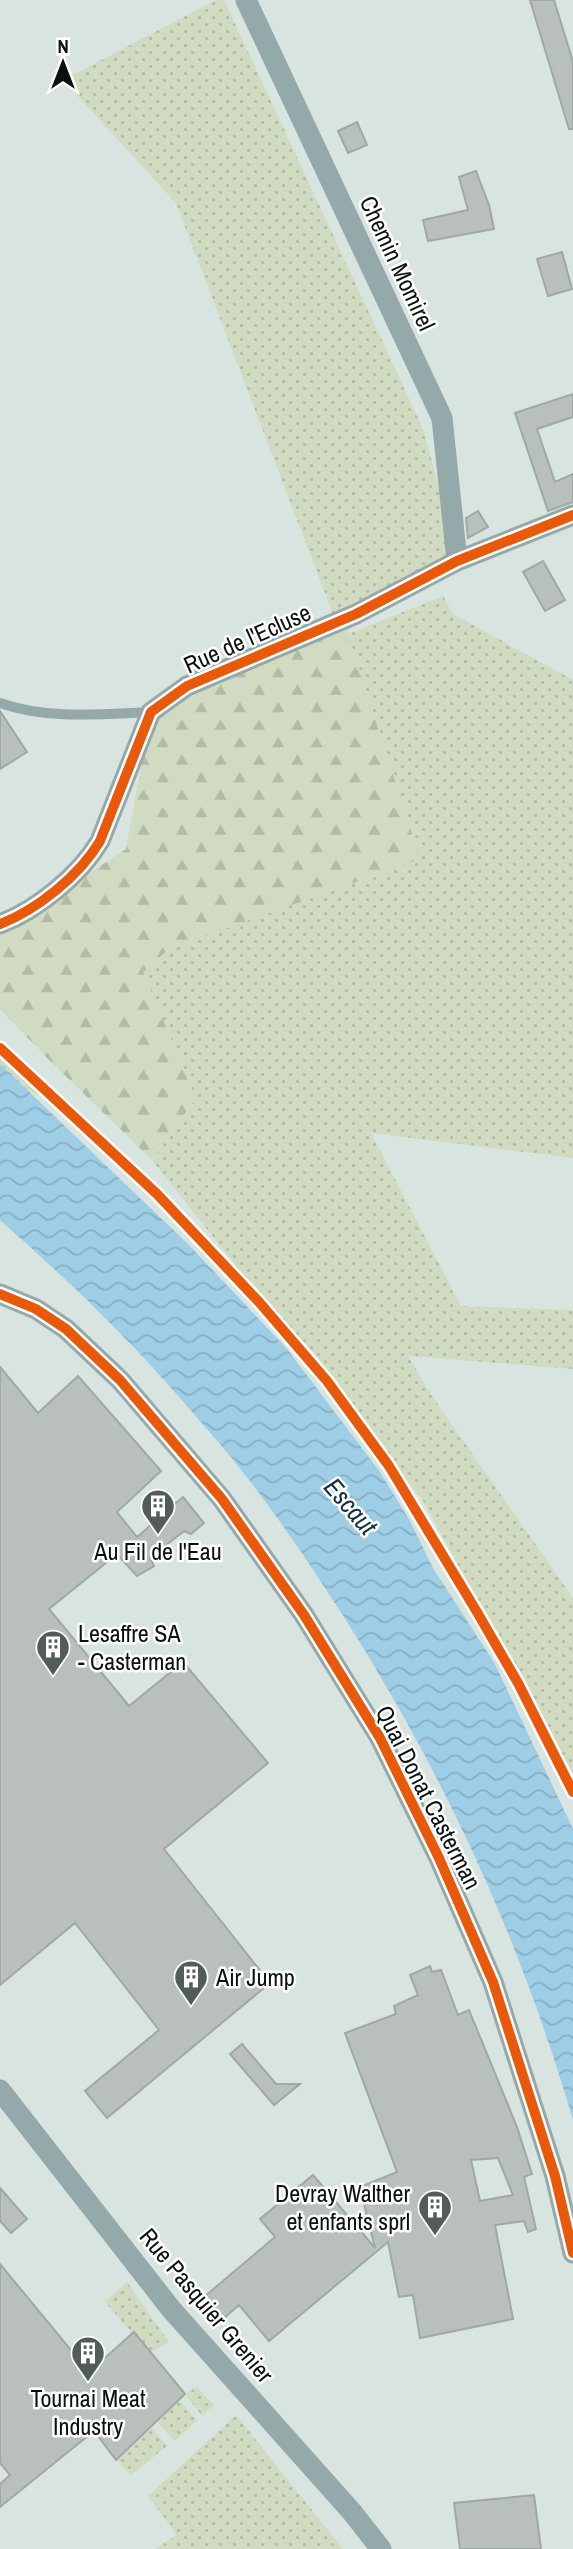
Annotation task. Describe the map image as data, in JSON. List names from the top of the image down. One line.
{"streets":{"street":["Chemin Momirel","Rue de l'Ecluse","Quai Donat Casterman","Rue Pasquier Grenier"]},"crossings":[["Chemin Momirel","Rue de l'Ecluse"]],"water":["Escaut"],"places":{"building":["Au Fil de l'Eau","Lesaffre SA - Casterman","Air Jump","Devray Walther et enfants sprl","Tournai Meat Industry"]},"north":"top"}
